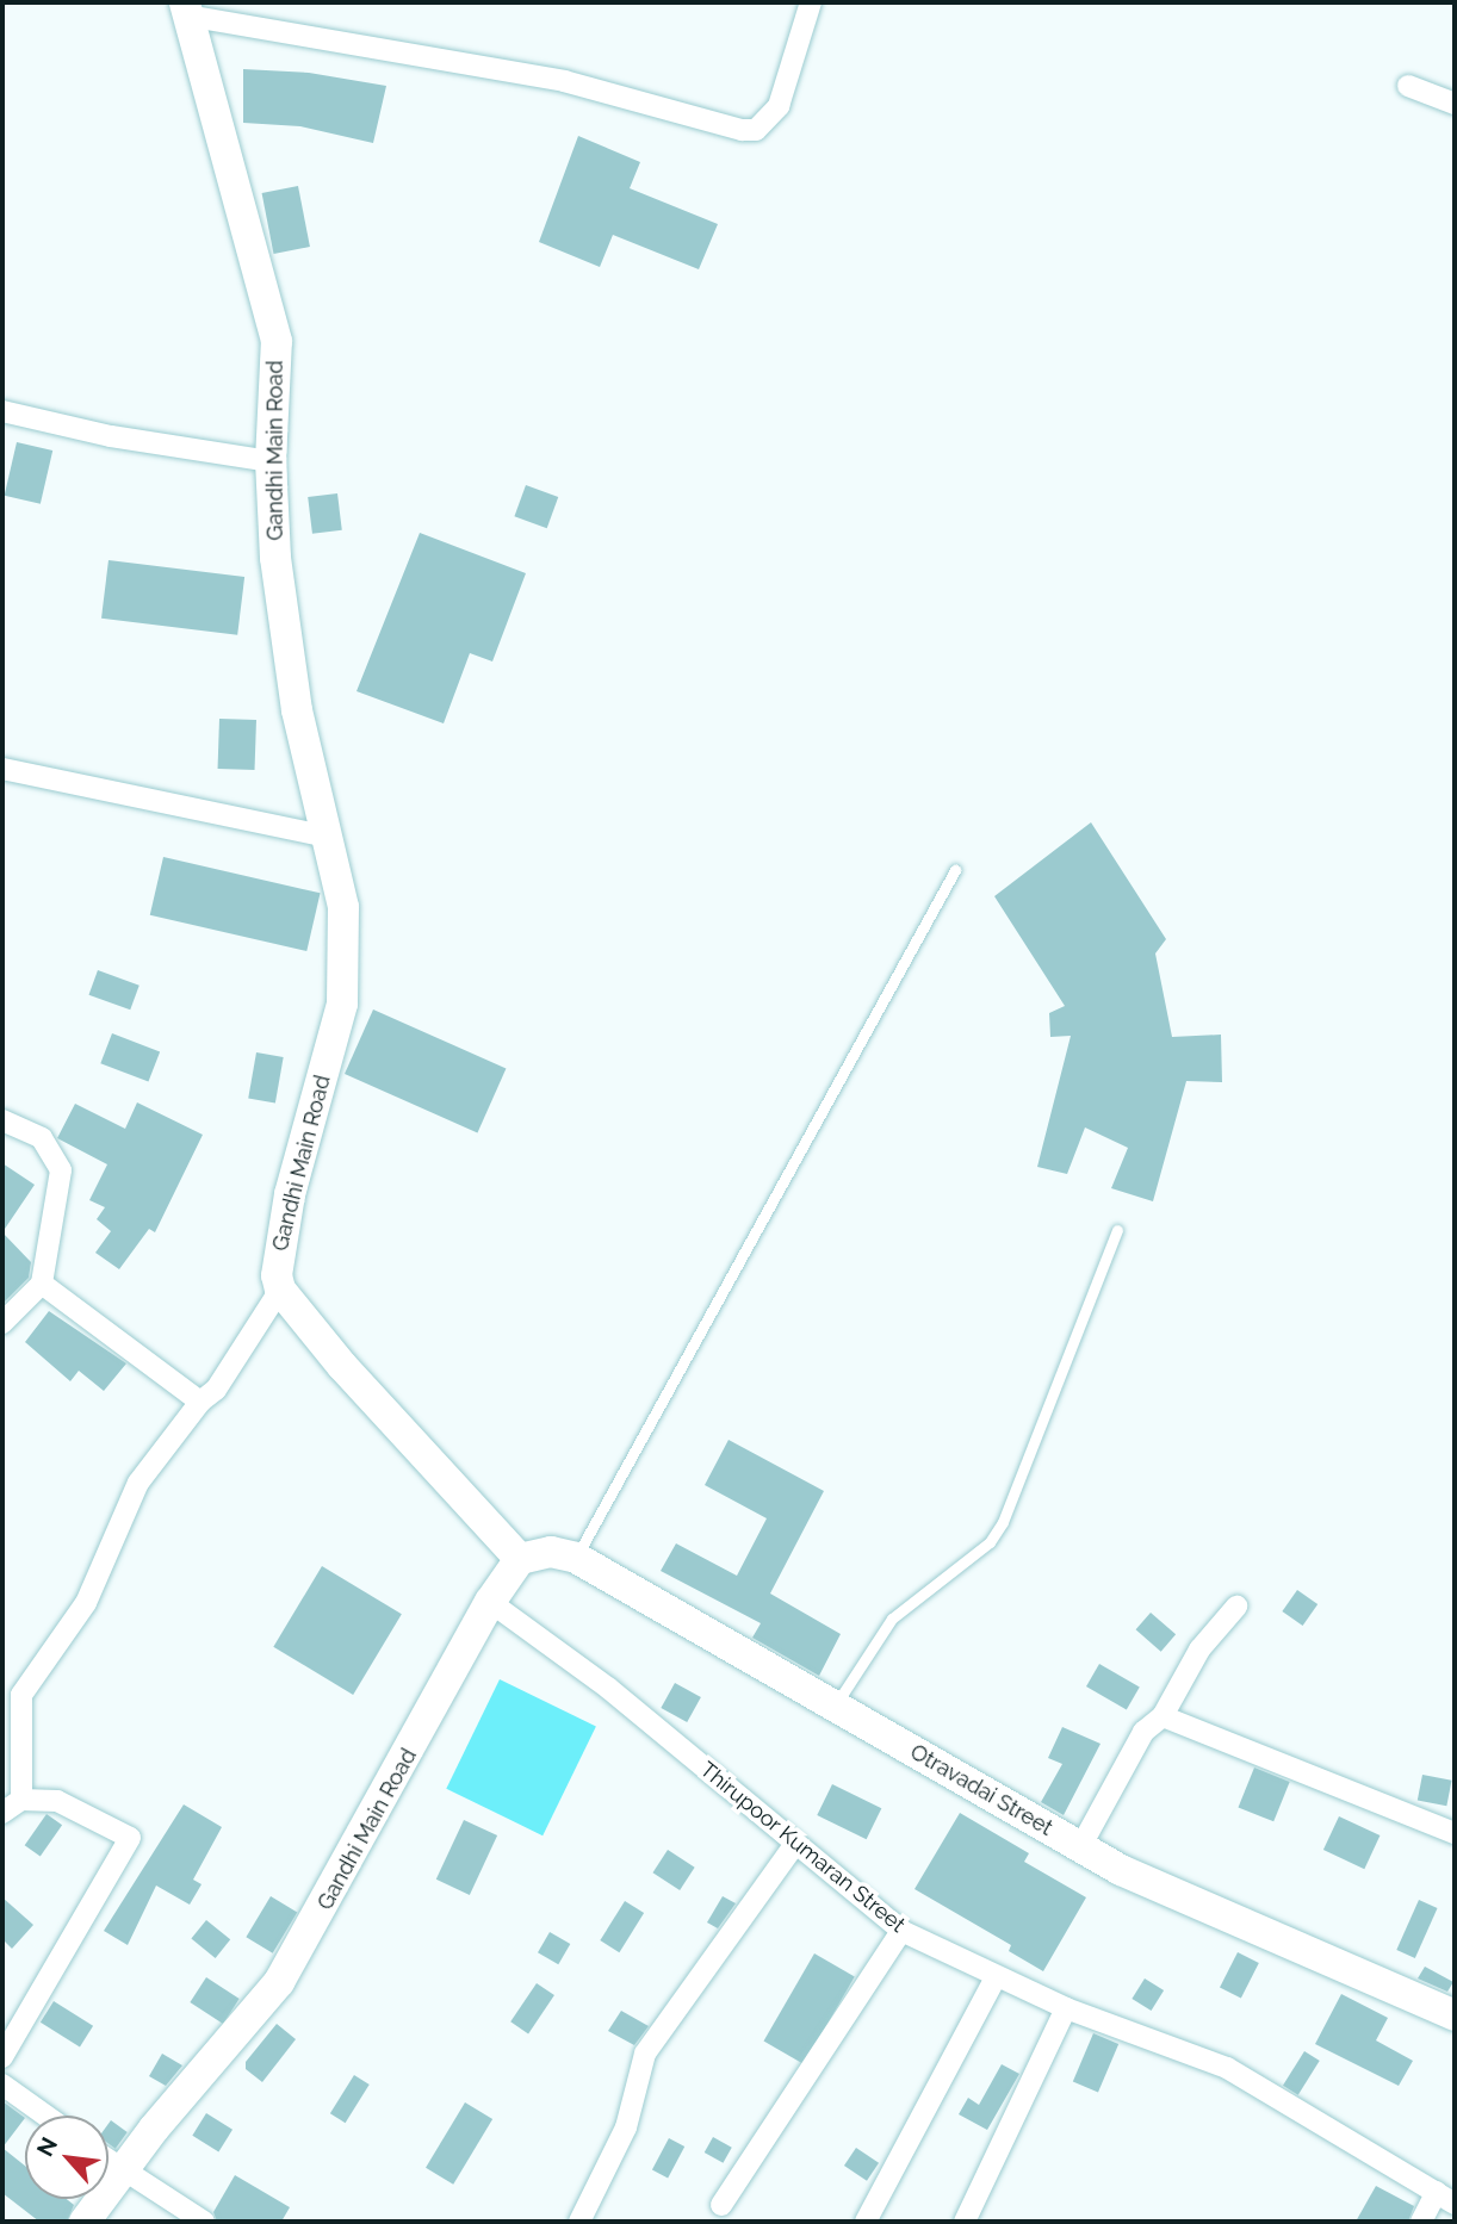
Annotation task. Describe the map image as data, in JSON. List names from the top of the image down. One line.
{"streets":{"street":["Gandhi Main Road","Otravadai Street","Thirupoor Kumaran Street"]},"crossings":[["Gandhi Main Road","Otravadai Street"],["Gandhi Main Road","Thirupoor Kumaran Street"]],"north":"top left"}
